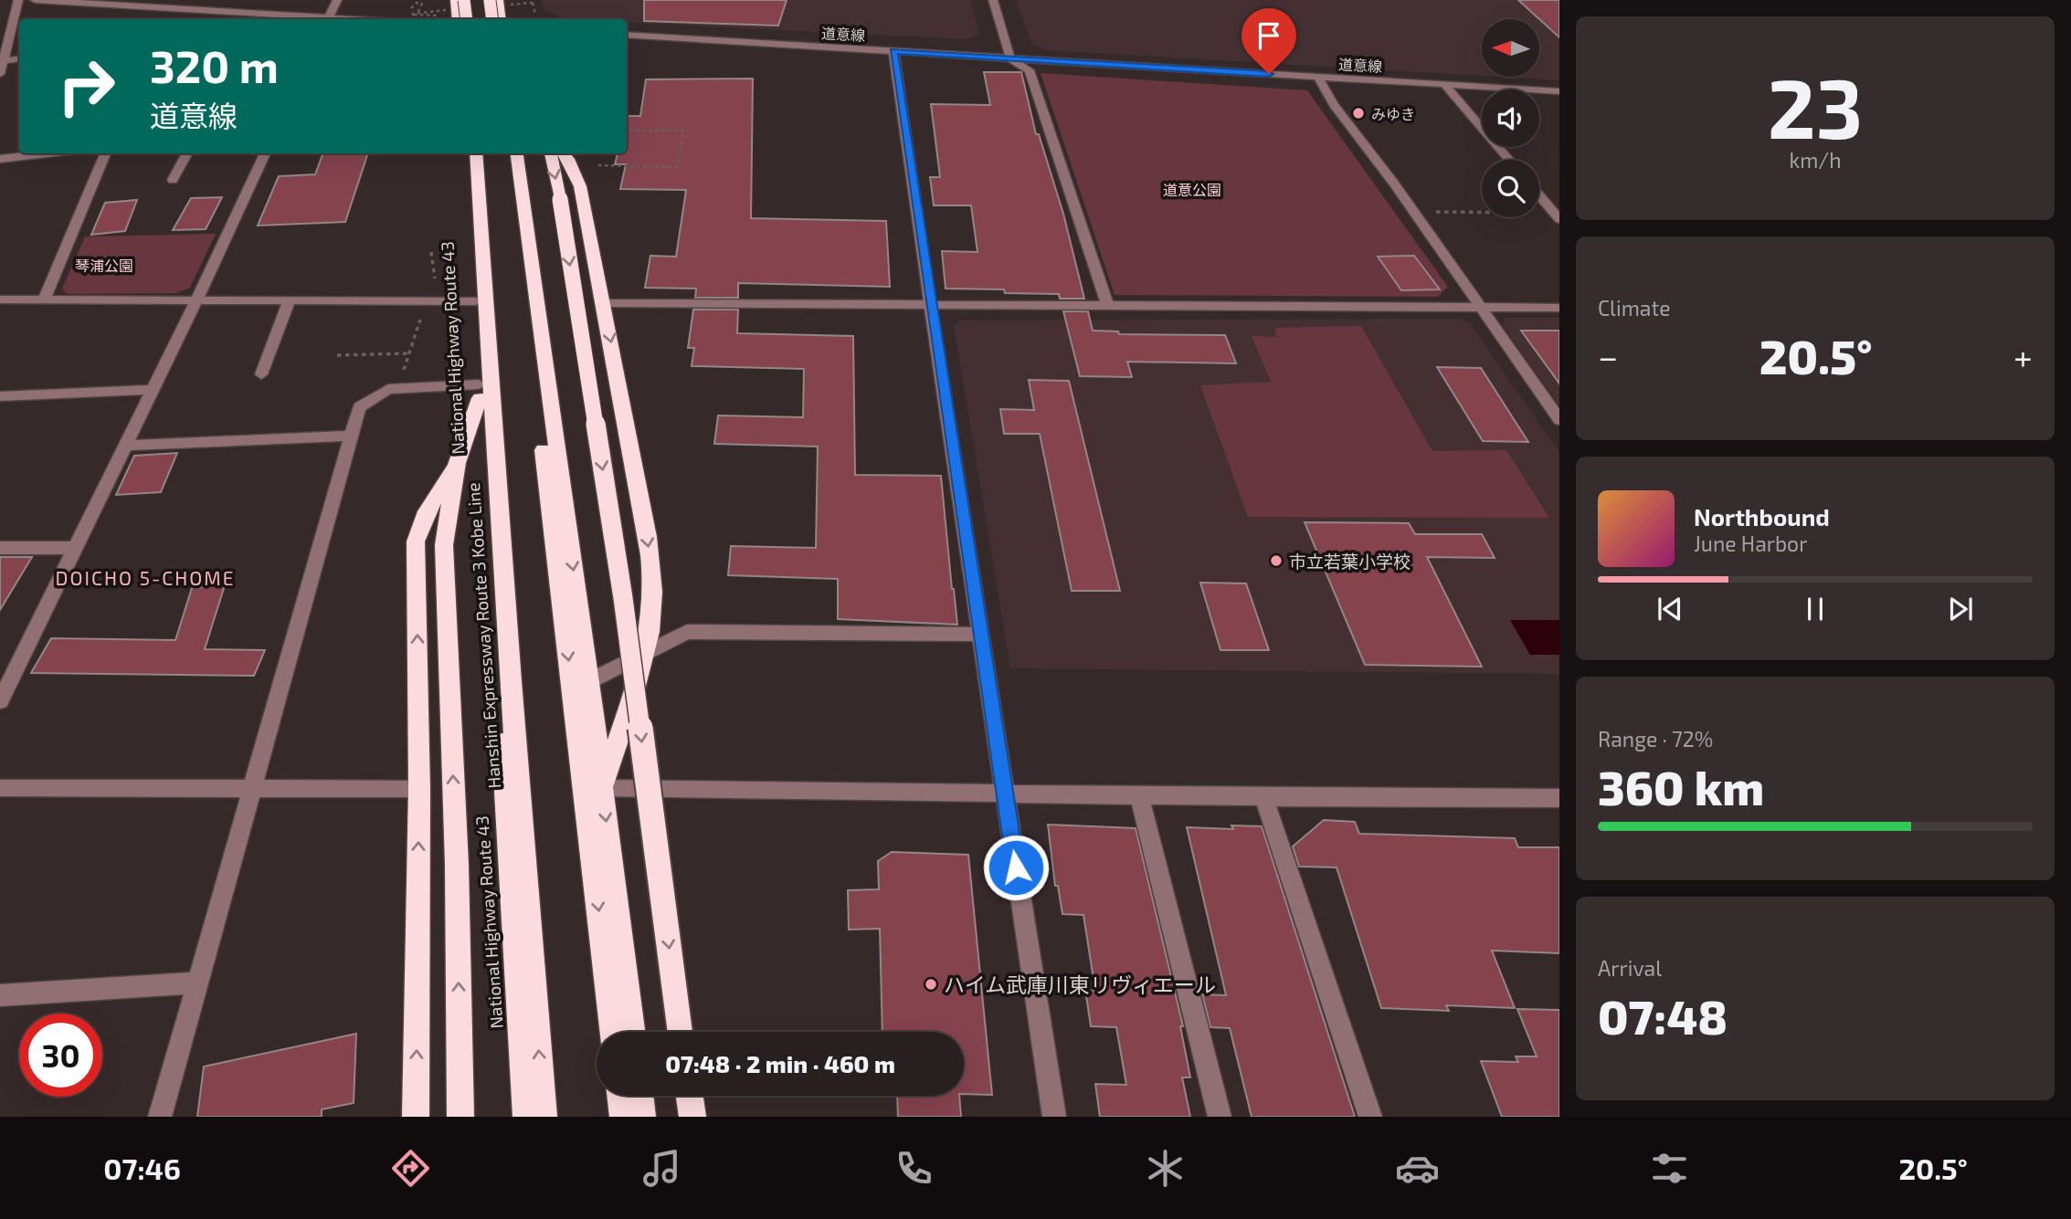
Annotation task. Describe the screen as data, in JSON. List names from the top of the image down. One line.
{"streets":{"highway":["National Highway Route 43","Hanshin Expressway Route 3 Kobe Line"],"street":["道意線"]},"districts":["DOICHO 5-CHOME"],"parks":["道意公園","琴浦公園"],"places":["みゆき","市立若葉小学校","ハイム武庫川東リヴィエール"],"north":"left","page":{"tile":[["23","km/h"],"Climate",["Range · 72%","360 km"],["Arrival","07:48"]],"turn":["320 m","道意線"],"heat":["−","20.5°","+"],"song":["Northbound","June Harbor"],"limit":"30","trip":"07:48 · 2 min · 460 m","tabs":["07:46","20.5°"]}}
